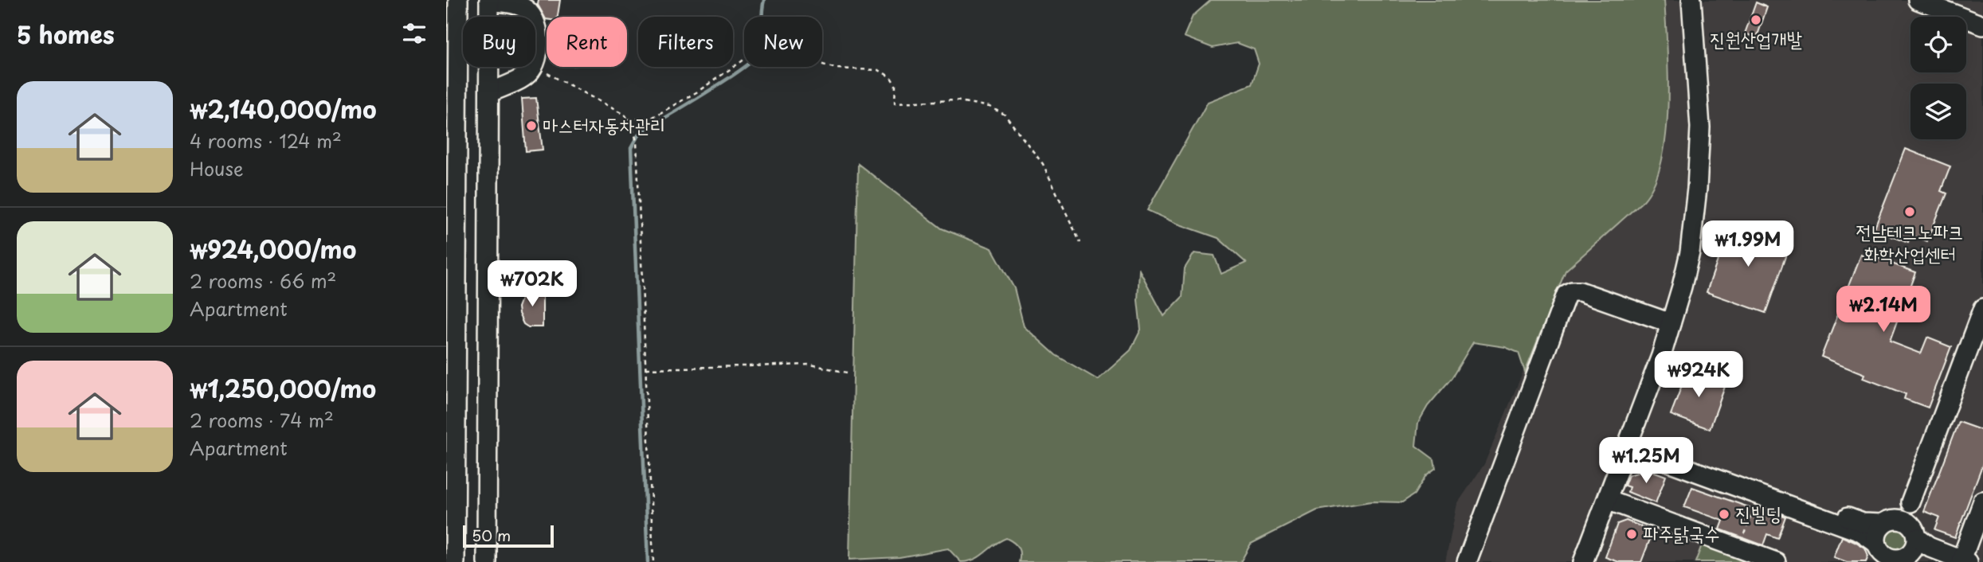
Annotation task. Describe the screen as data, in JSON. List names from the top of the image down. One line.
{"places":["진원산업개발","마스터자동차관리","전남테크노파크 화학산업센터","진빌딩","파주닭국수"],"scale_bar":"50 m","page":{"heading":"5 homes","chip":["Buy","Rent","Filters","New"],"list":[{"name":"₩2,140,000/mo","note":"4 rooms · 124 m² · House"},{"name":"₩924,000/mo","note":"2 rooms · 66 m² · Apartment"},{"name":"₩1,250,000/mo","note":"2 rooms · 74 m² · Apartment"}],"price":["₩1.99M","₩702K","₩2.14M","₩924K","₩1.25M"],"scale":"50 m"}}
